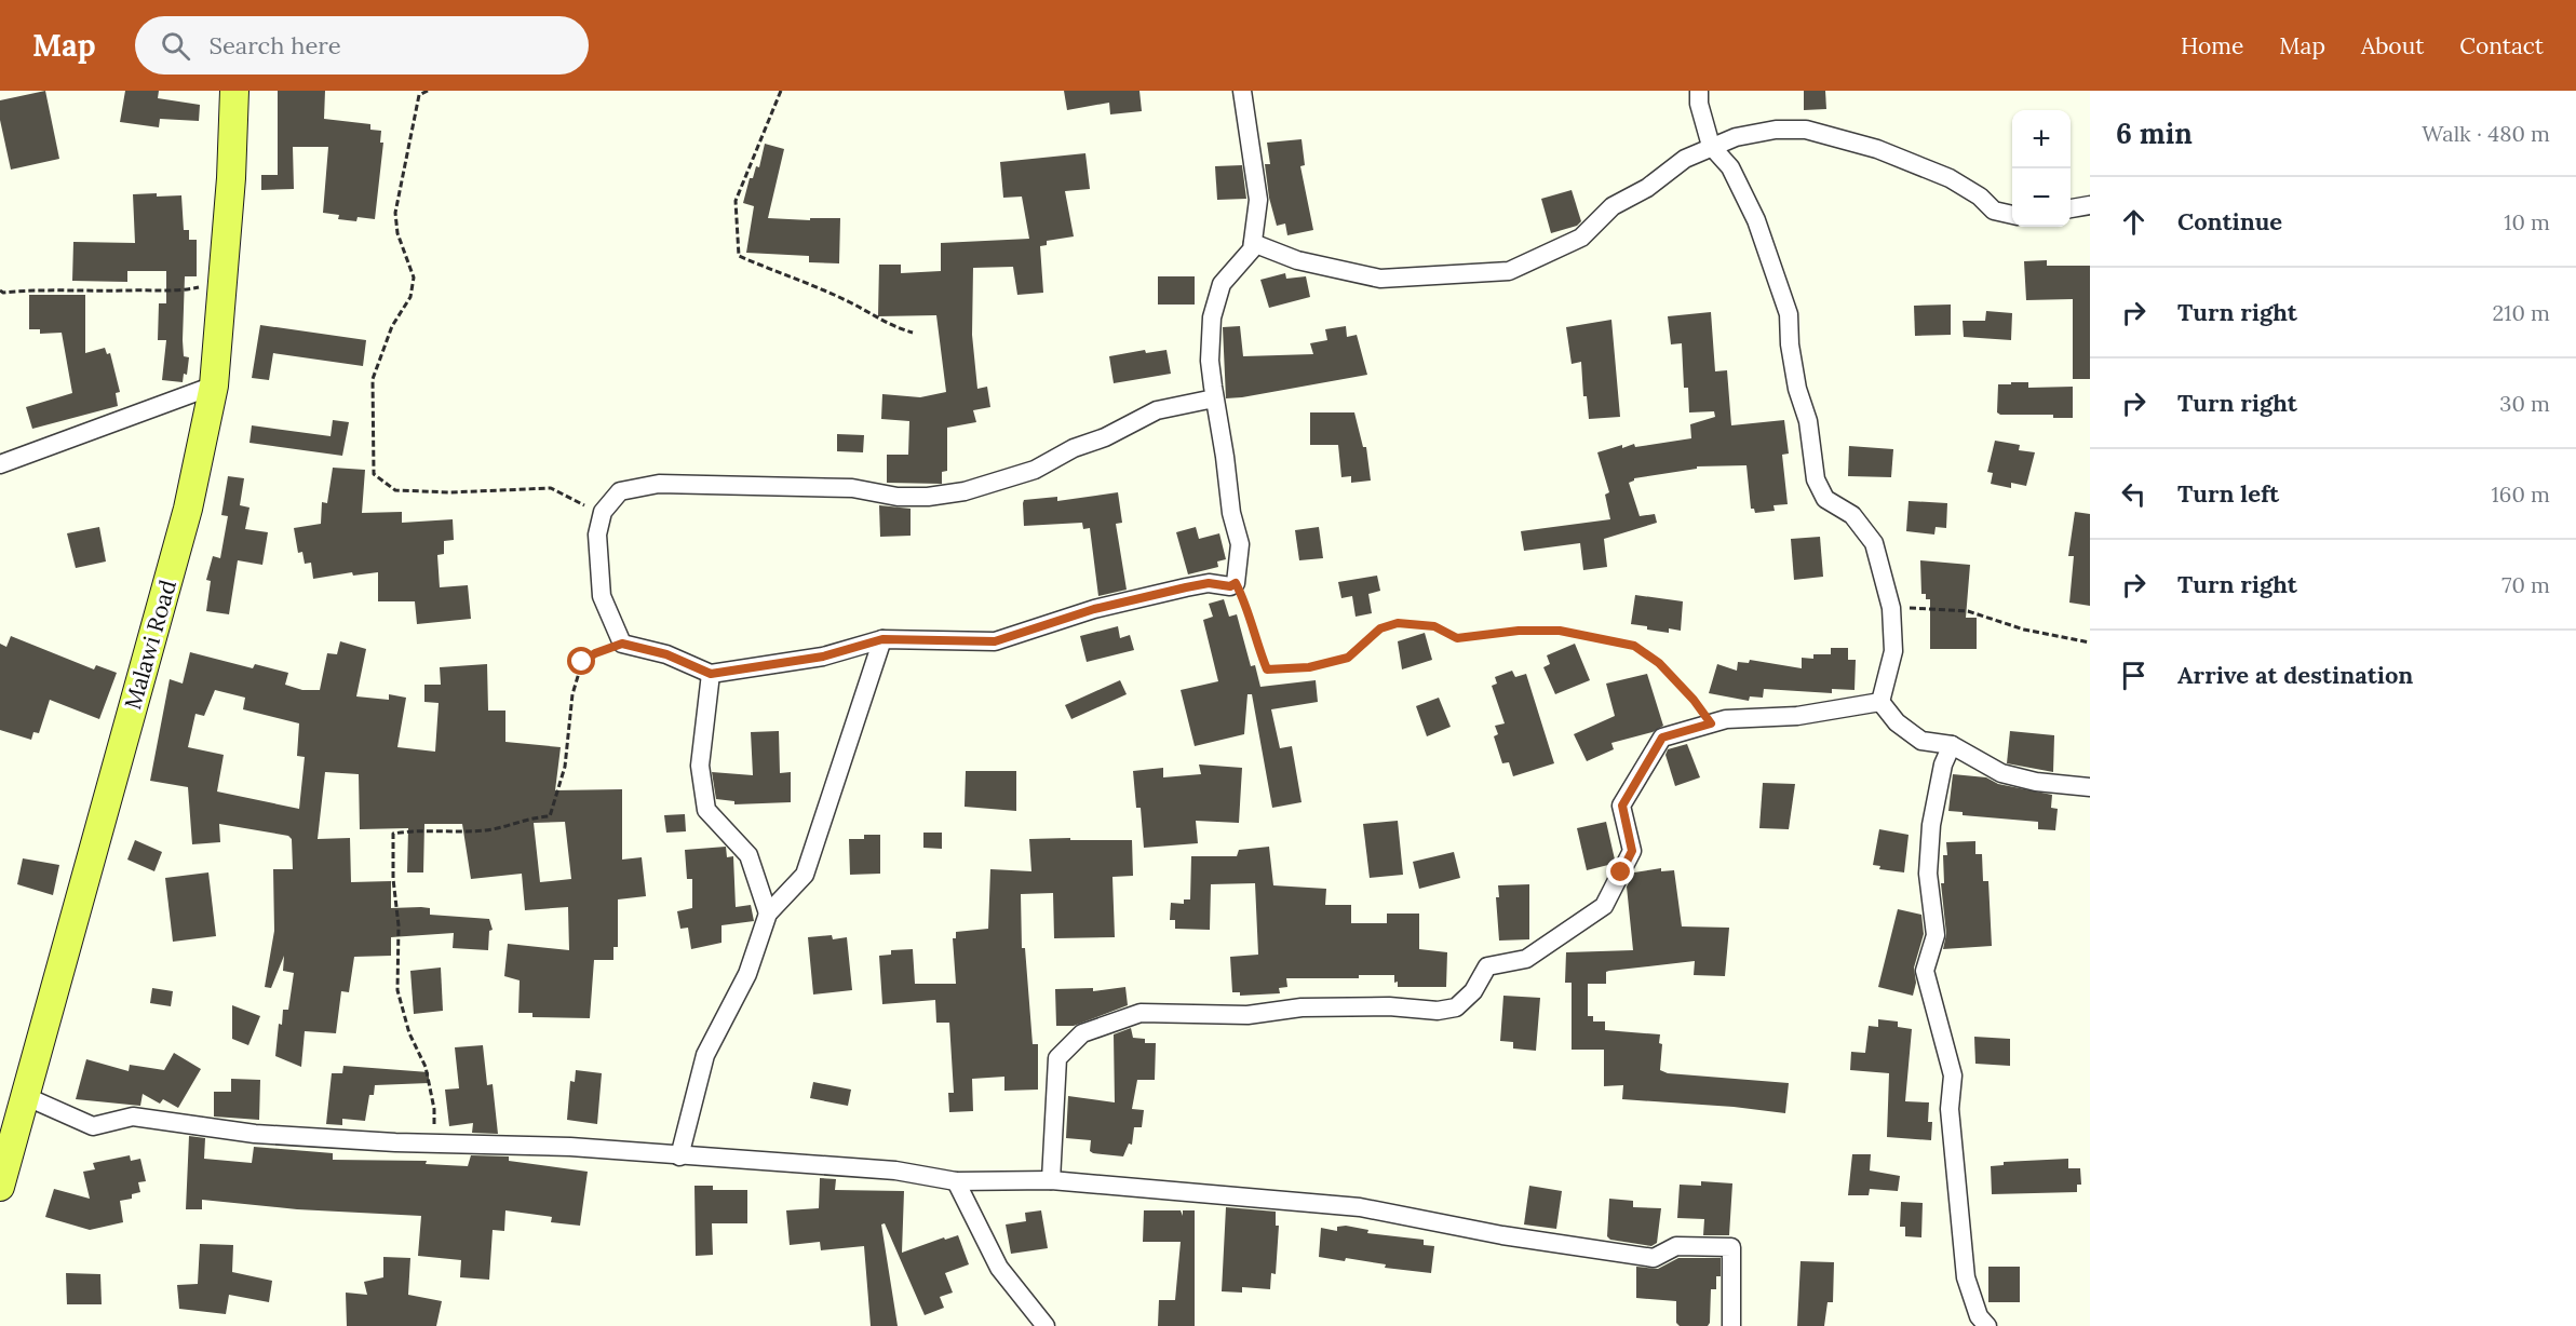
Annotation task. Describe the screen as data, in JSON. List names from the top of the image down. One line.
{"streets":{"main road":["Malawi Road"]},"page":{"header":"Map","search":"Search here","nav":["Home","Map","About","Contact"],"heading":["6 min","Walk · 480 m"],"map_buttons":["+","−"],"list":[["Continue","10 m"],["Turn right","210 m"],["Turn right","30 m"],["Turn left","160 m"],["Turn right","70 m"],"Arrive at destination"]}}
